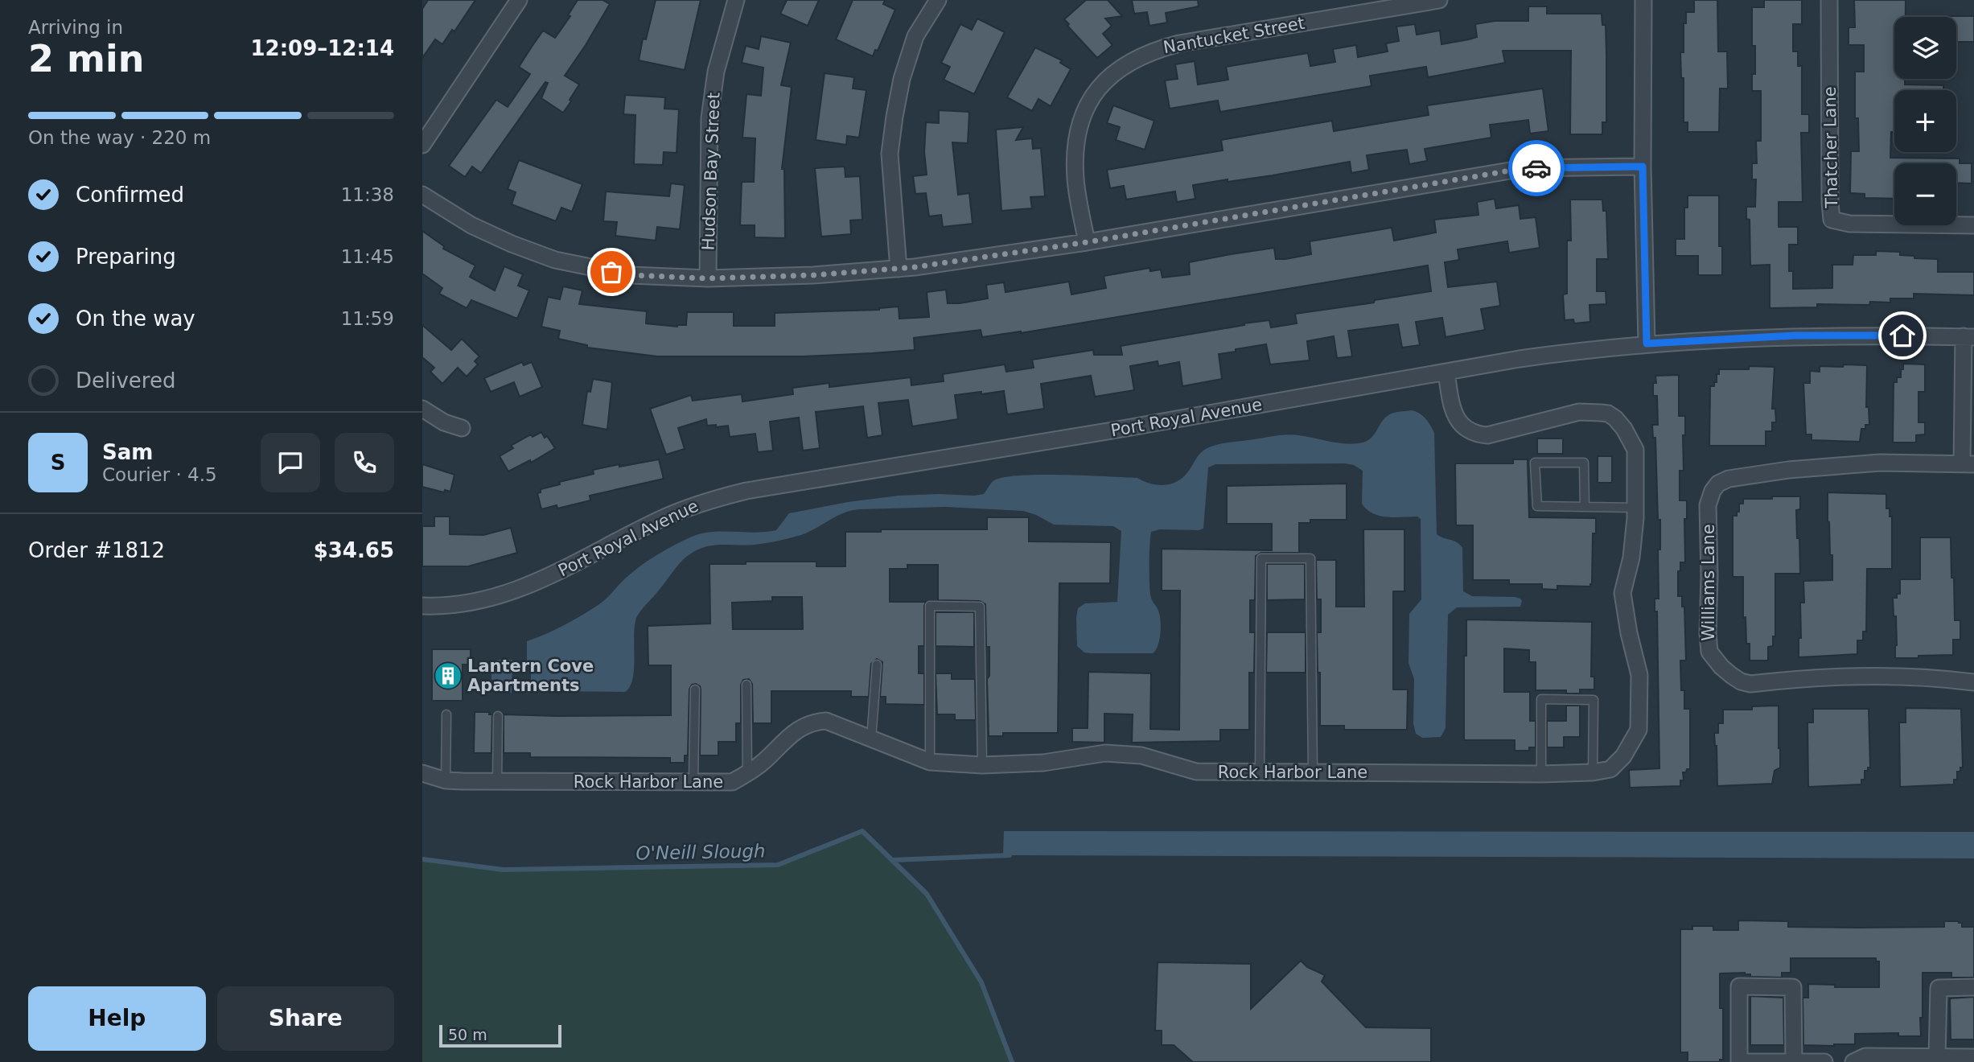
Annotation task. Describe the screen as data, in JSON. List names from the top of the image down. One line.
{"streets":{"street":["Nantucket Street","Thatcher Lane","Hudson Bay Street","Port Royal Avenue","Williams Lane","Rock Harbor Lane"]},"crossings":[["Port Royal Avenue","Williams Lane"],["Port Royal Avenue","Rock Harbor Lane"]],"water":["O'Neill Slough"],"places":{"building":["Lantern Cove Apartments"]},"scale_bar":"50 m","page":{"heading":["2 min","Arriving in","12:09–12:14"],"panel":["Sam","Courier · 4.5","Order #1812","$34.65"],"map_buttons":["+","−"],"bar":"On the way · 220 m","list":[["Confirmed","11:38"],["Preparing","11:45"],["On the way","11:59"],"Delivered"],"round":"S","buttons":["Help","Share"],"scale":"50 m"}}
